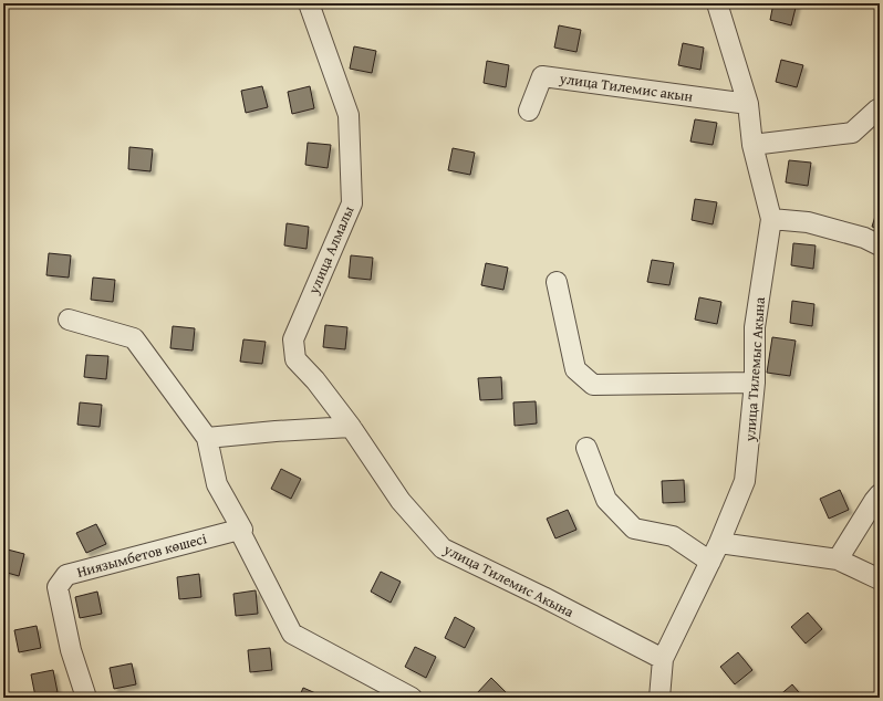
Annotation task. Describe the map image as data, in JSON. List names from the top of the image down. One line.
{"streets":{"street":["улица Тилемис акын","улица Алмалы","улица Тилемыс Акына","Ниязымбетов көшесі","улица Тилемис Акына"]},"crossings":[["улица Тилемис акын","улица Тилемыс Акына"],["улица Алмалы","улица Тилемис Акына"],["улица Тилемыс Акына","улица Тилемис Акына"]]}
